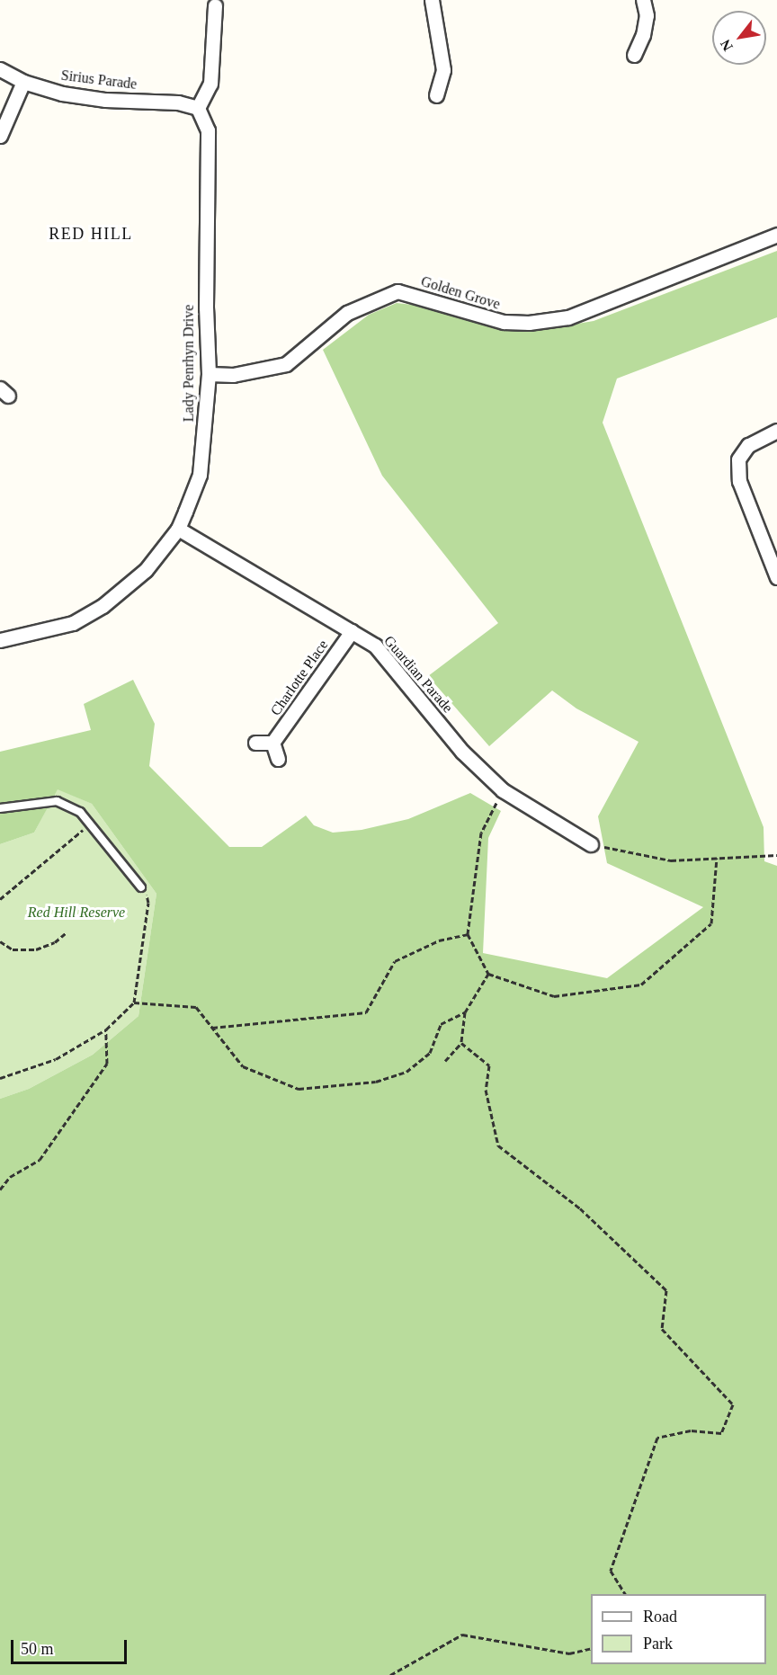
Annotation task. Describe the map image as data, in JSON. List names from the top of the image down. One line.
{"streets":{"street":["Sirius Parade","Golden Grove","Lady Penrhyn Drive","Guardian Parade","Charlotte Place"]},"crossings":[["Sirius Parade","Lady Penrhyn Drive"],["Golden Grove","Lady Penrhyn Drive"],["Lady Penrhyn Drive","Guardian Parade"],["Guardian Parade","Charlotte Place"]],"districts":["RED HILL"],"parks":["Red Hill Reserve"],"legend":["Road","Park"],"scale_bar":"50 m","north":"bottom left"}
